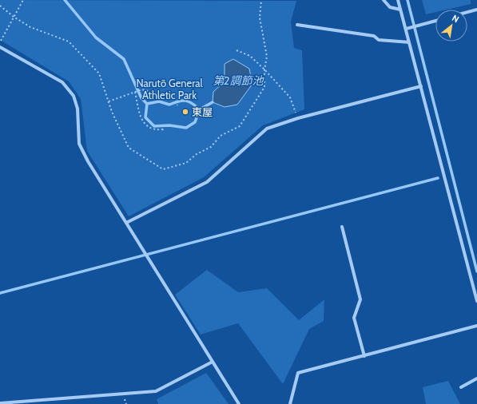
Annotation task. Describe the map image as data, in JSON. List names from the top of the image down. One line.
{"water":["第2調節池"],"parks":["Narutō General Athletic Park"],"places":["東屋"],"north":"top right"}
